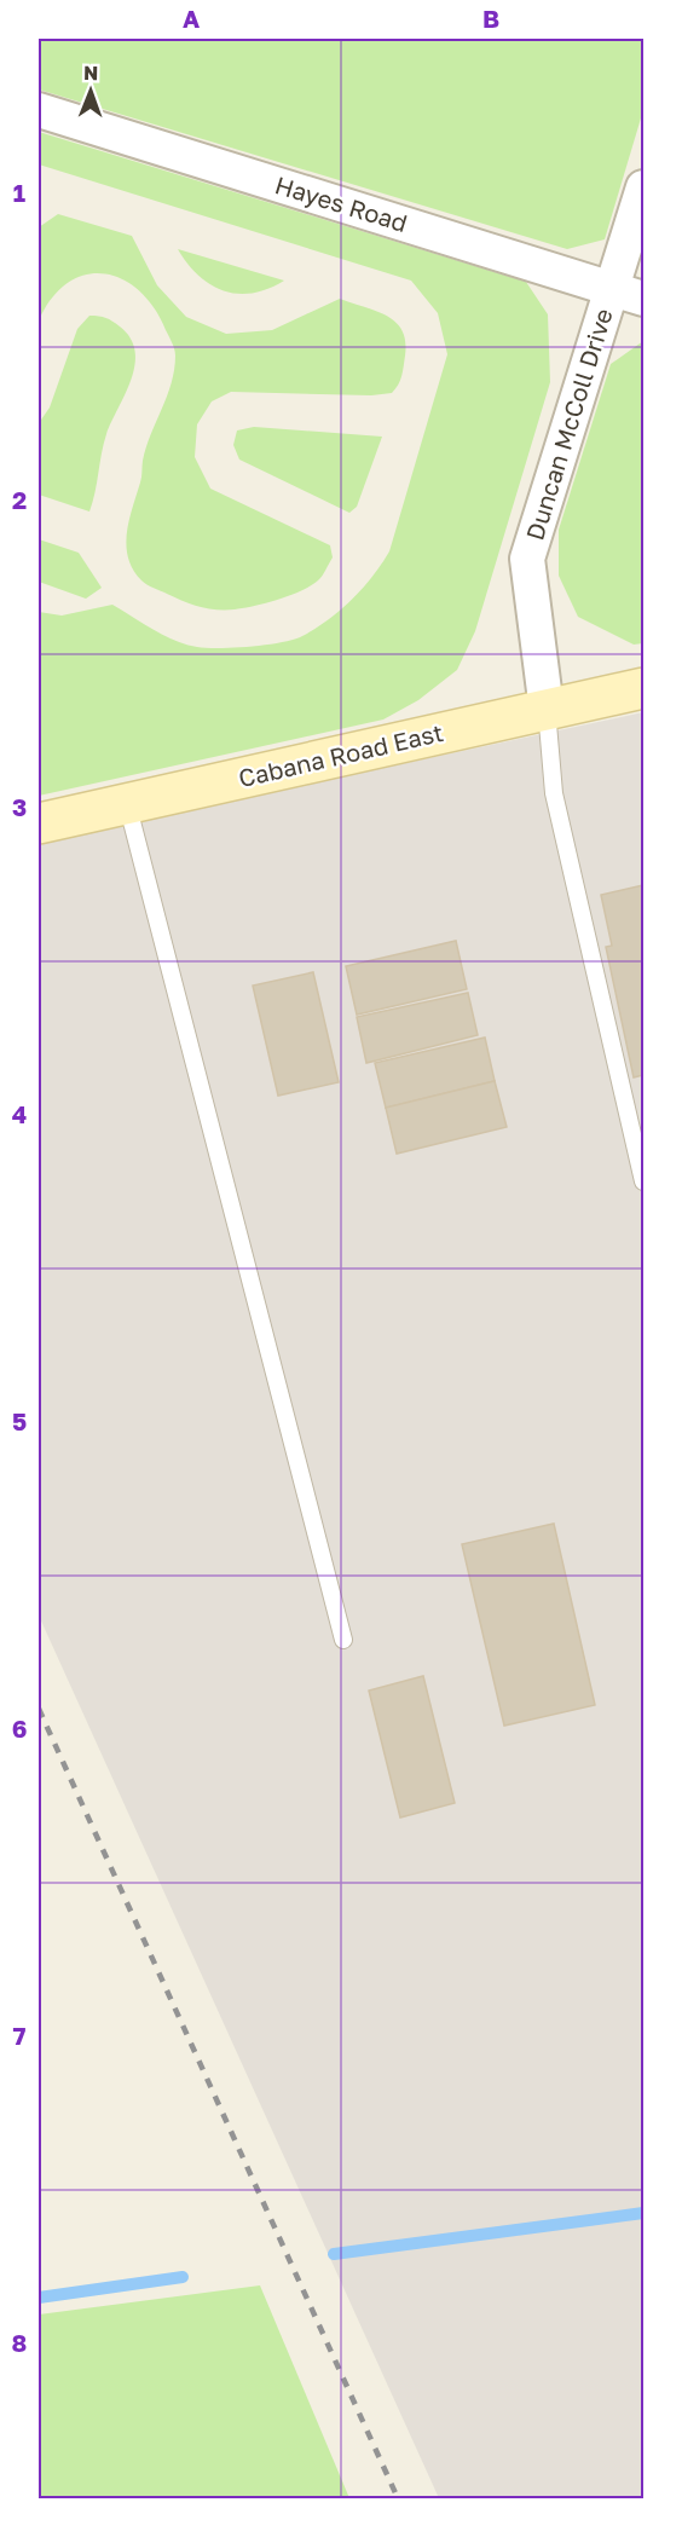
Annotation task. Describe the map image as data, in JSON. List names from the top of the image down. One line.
{"streets":{"main road":["Cabana Road East"],"street":["Hayes Road","Duncan McColl Drive"]},"crossings":[["Hayes Road","Duncan McColl Drive"],["Duncan McColl Drive","Cabana Road East"]],"north":"top","grid":{"columns":["A","B"],"rows":["1","2","3","4","5","6","7","8"]}}
